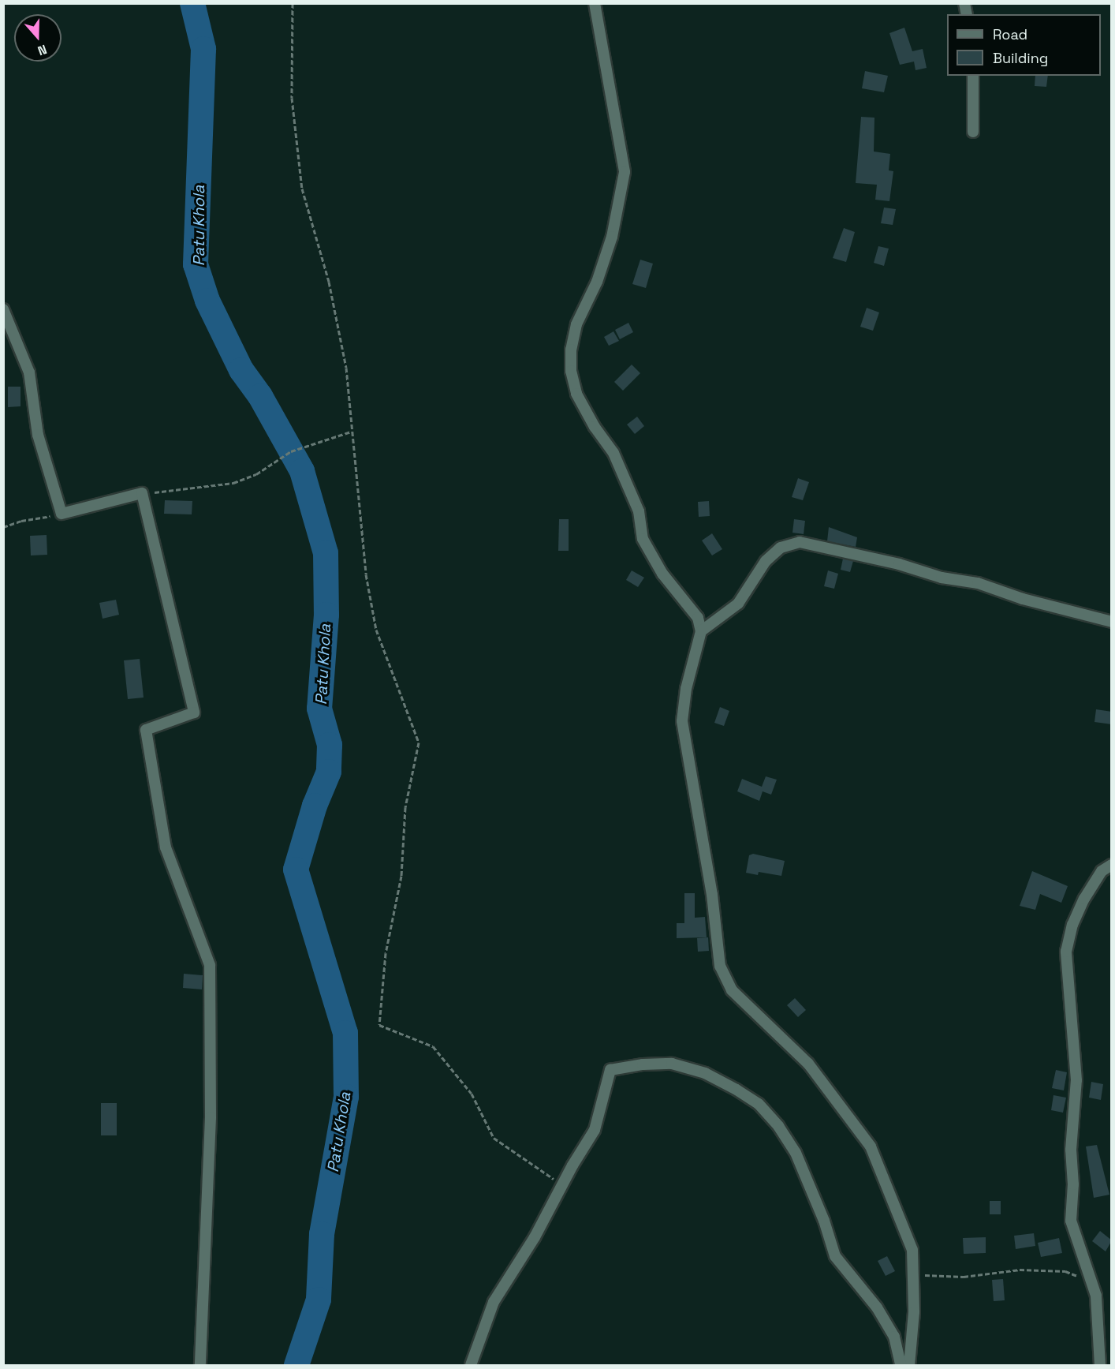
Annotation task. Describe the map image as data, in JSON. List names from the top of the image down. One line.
{"water":["Patu Khola"],"legend":["Road","Building"],"north":"bottom"}
